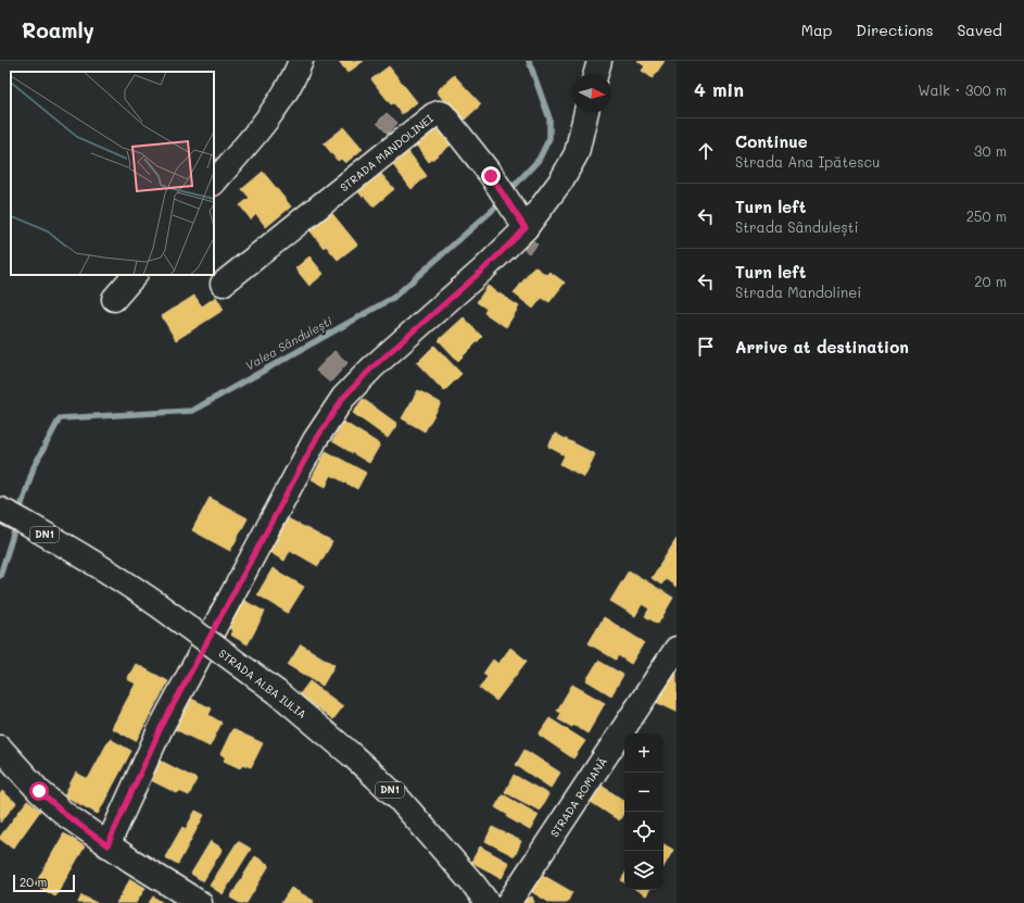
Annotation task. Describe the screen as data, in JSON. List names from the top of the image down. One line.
{"streets":{"street":["STRADA MANDOLINEI","DN1","STRADA ALBA IULIA","STRADA ROMANĂ"]},"water":["Valea Sândulești"],"scale_bar":"20 m","north":"right","page":{"header":"Roamly","nav":["Map","Directions","Saved"],"heading":["4 min","Walk · 300 m"],"list":[["Continue","Strada Ana Ipătescu","30 m"],["Turn left","Strada Sândulești","250 m"],["Turn left","Strada Mandolinei","20 m"],"Arrive at destination"],"map_buttons":["+","−"],"scale":"20 m"}}
